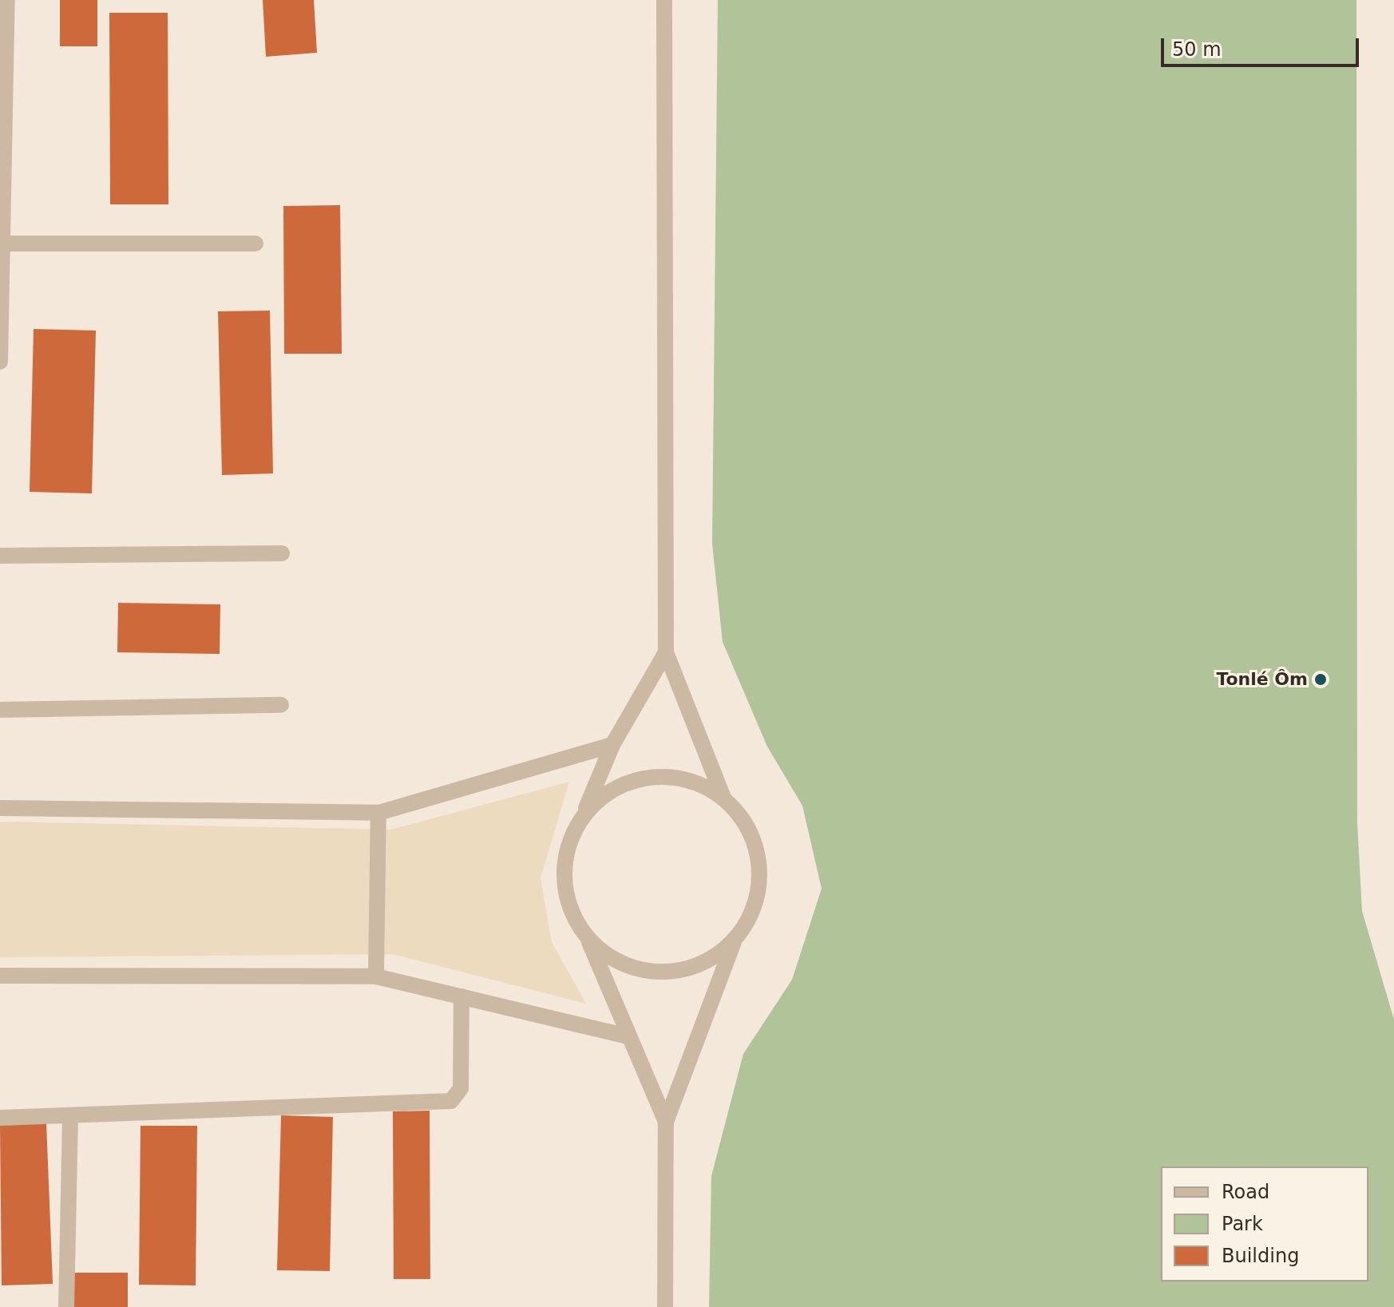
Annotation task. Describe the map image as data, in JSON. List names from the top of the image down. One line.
{"places":["Tonlé Ôm"],"legend":["Road","Park","Building"],"scale_bar":"50 m"}
